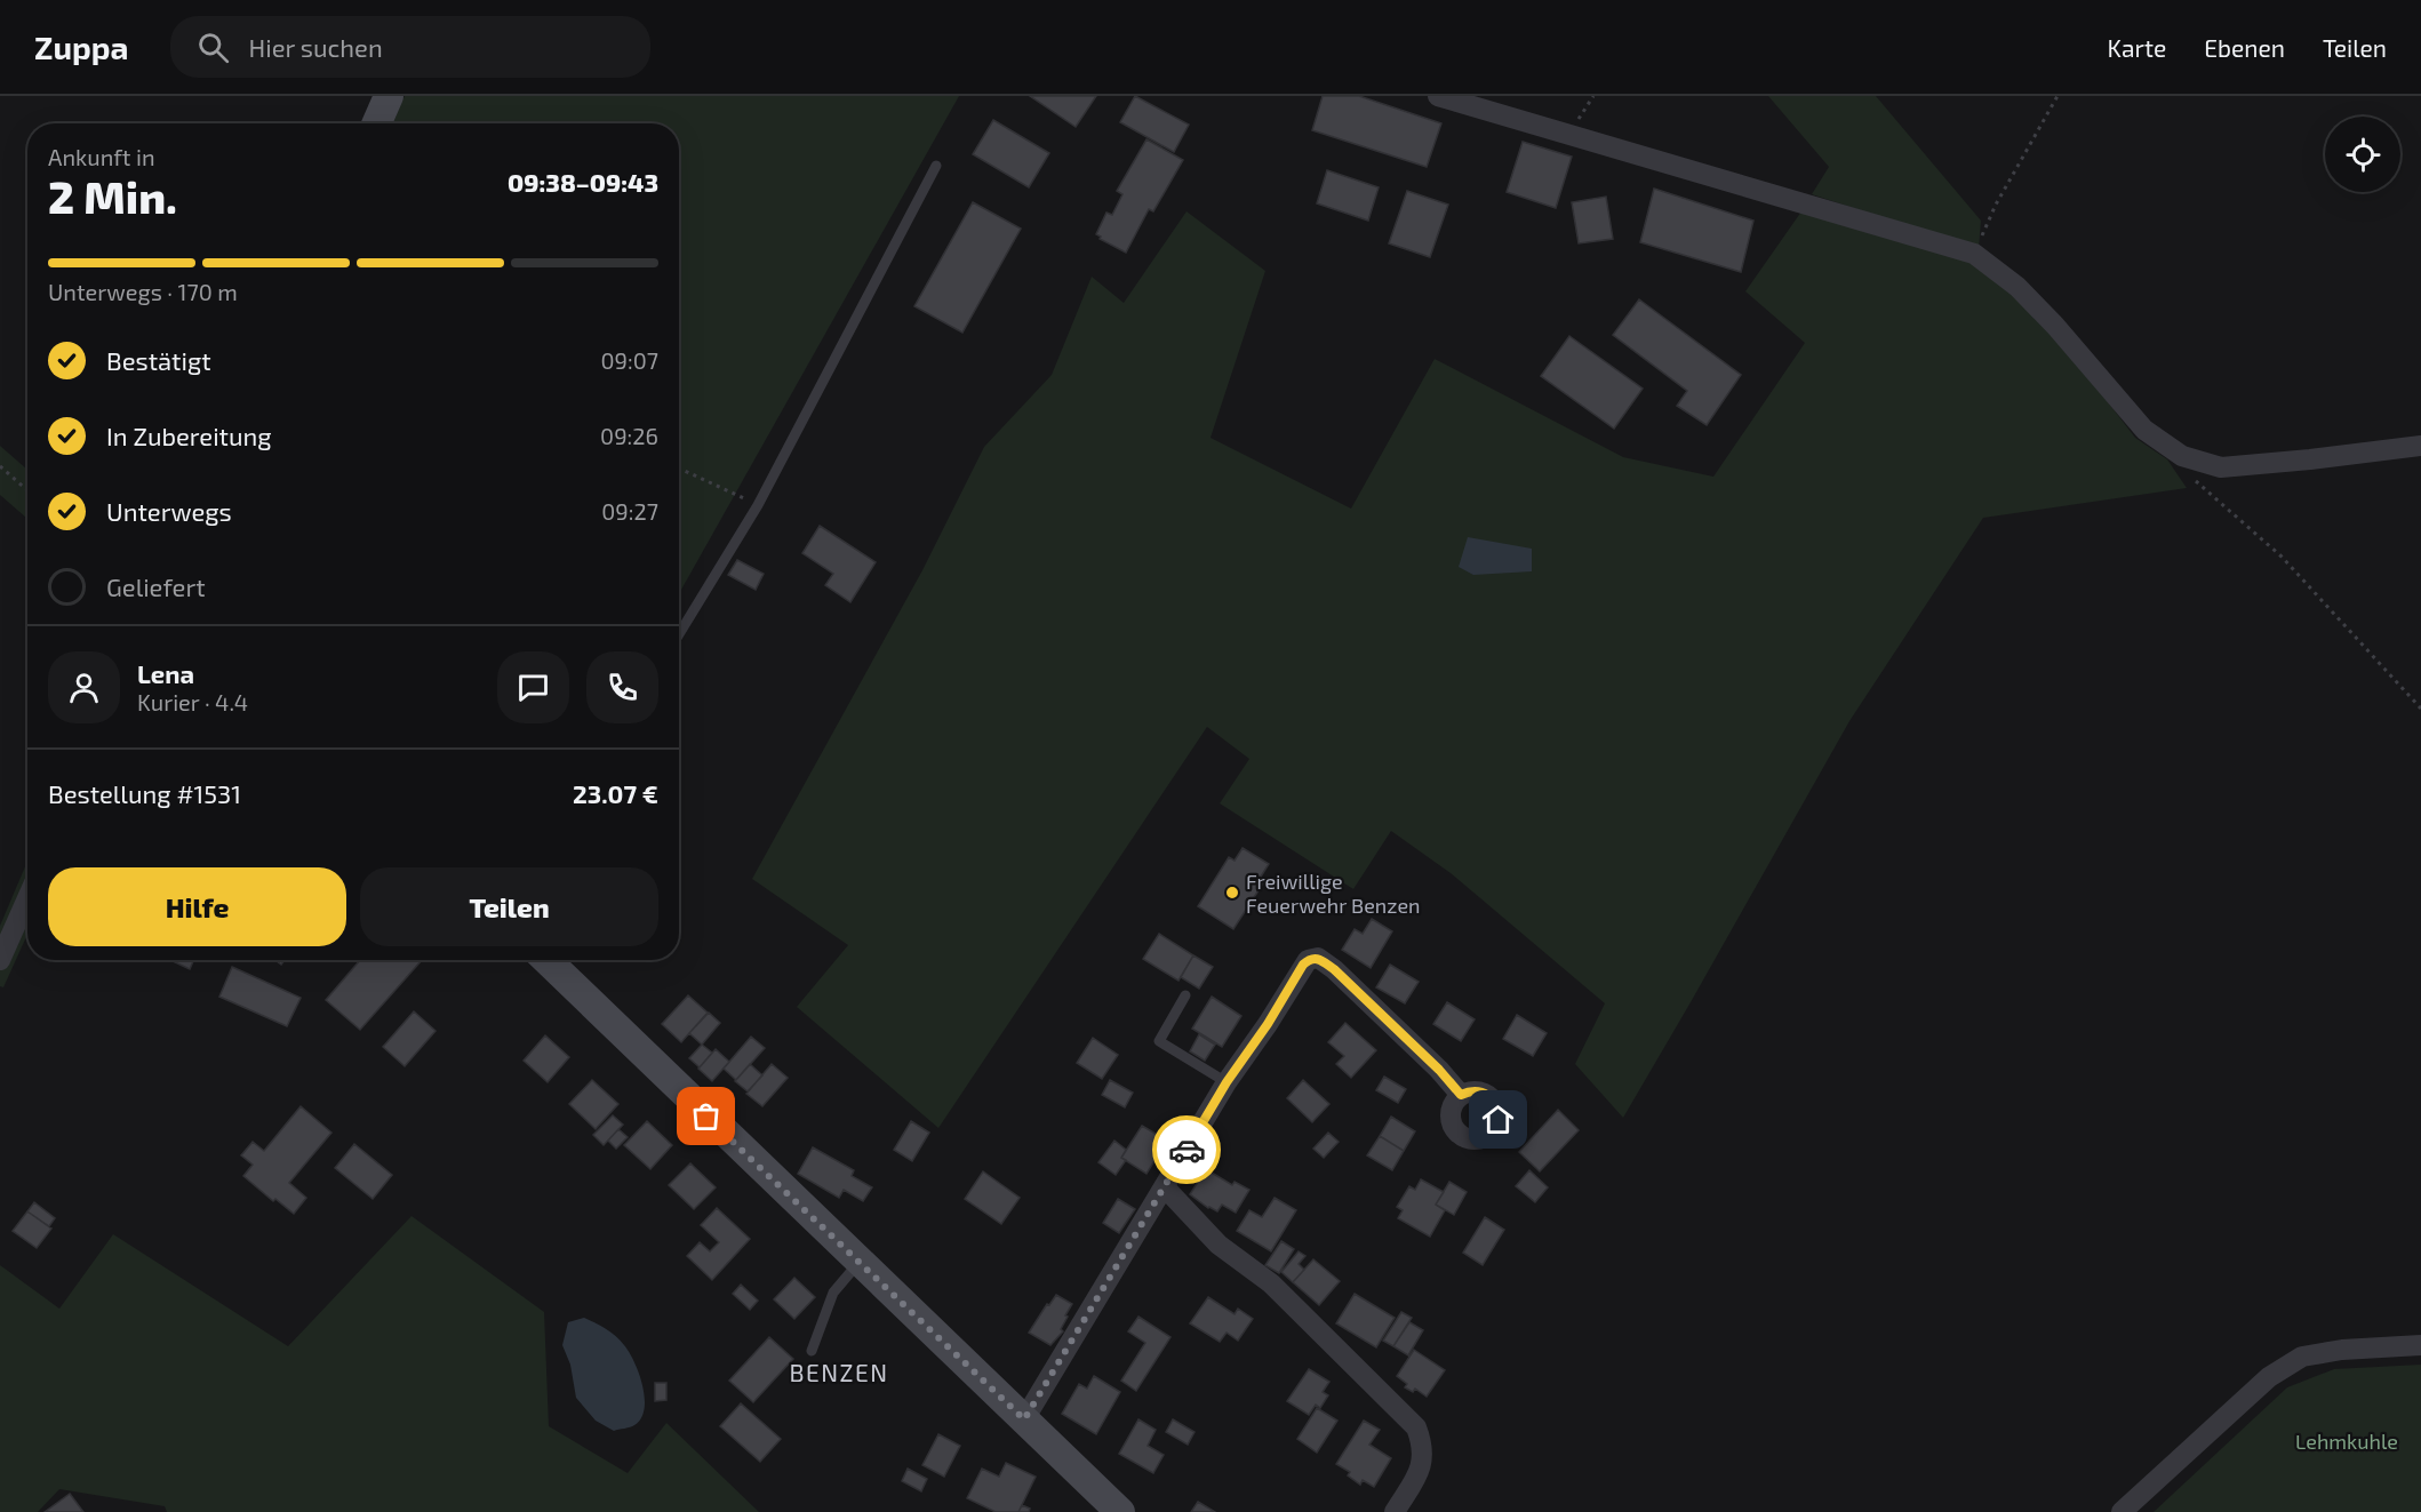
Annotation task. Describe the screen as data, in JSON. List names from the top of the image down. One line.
{"districts":["BENZEN"],"parks":["Lehmkuhle"],"places":["Freiwillige Feuerwehr Benzen"],"page":{"header":"Zuppa","search":"Hier suchen","nav":["Karte","Ebenen","Teilen"],"heading":["2 Min.","Ankunft in","09:38–09:43"],"panel":["Lena","Kurier · 4.4","Bestellung #1531","23.07 €"],"bar":"Unterwegs · 170 m","list":[["Bestätigt","09:07"],["In Zubereitung","09:26"],["Unterwegs","09:27"],"Geliefert"],"buttons":["Hilfe","Teilen"]}}
